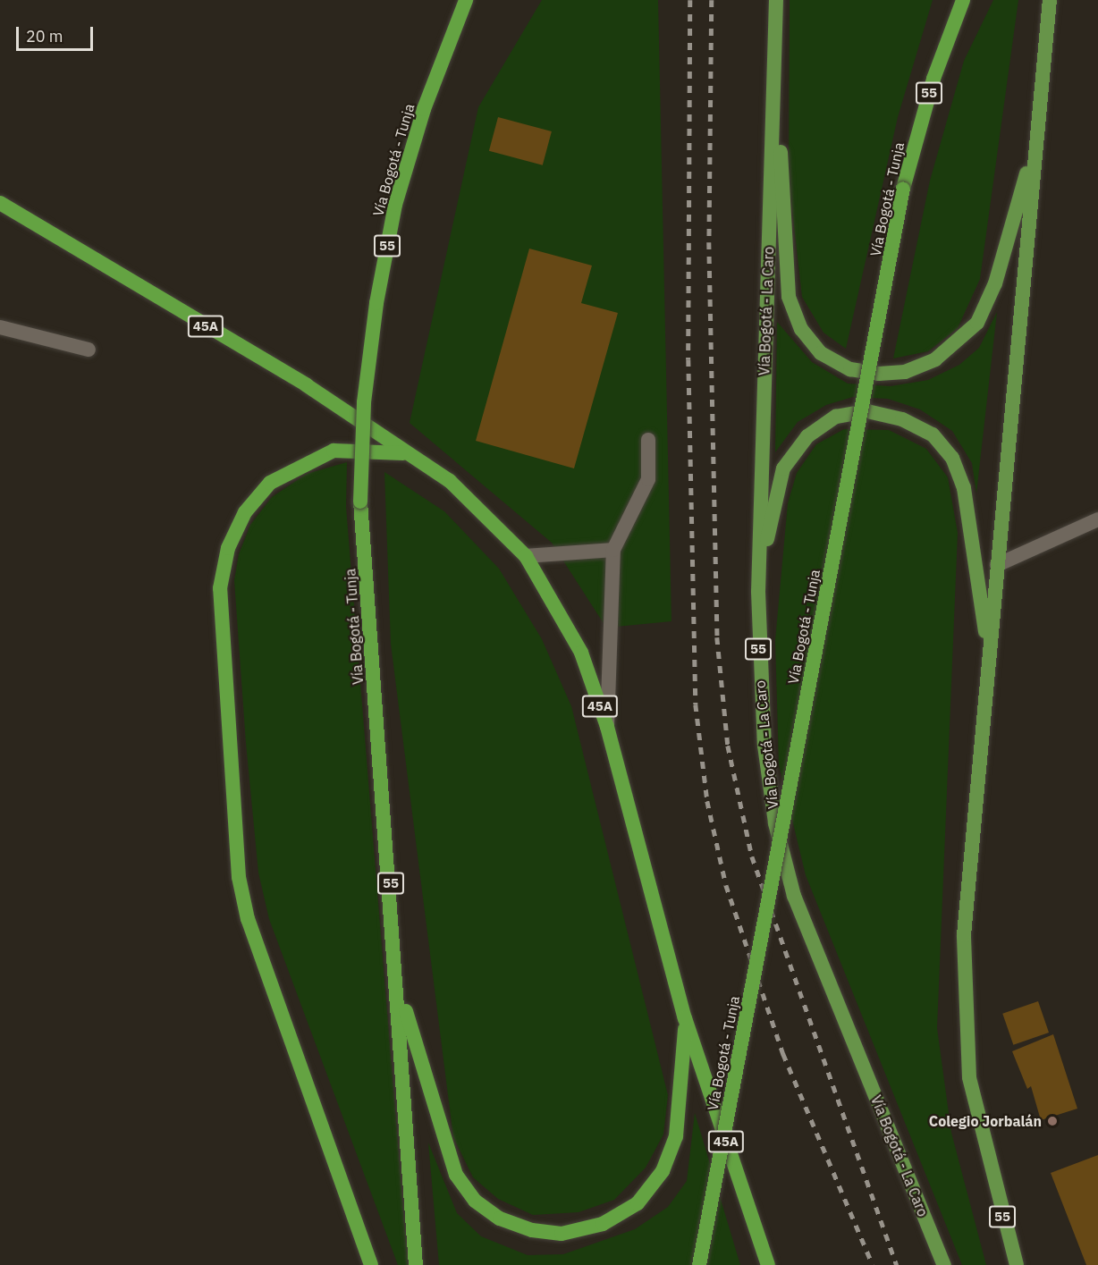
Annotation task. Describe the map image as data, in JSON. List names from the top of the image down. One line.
{"streets":{"highway":["55","Vía Bogotá - Tunja","45A"],"main road":["Vía Bogotá - La Caro"]},"places":["Colegio Jorbalán"],"scale_bar":"20 m"}
